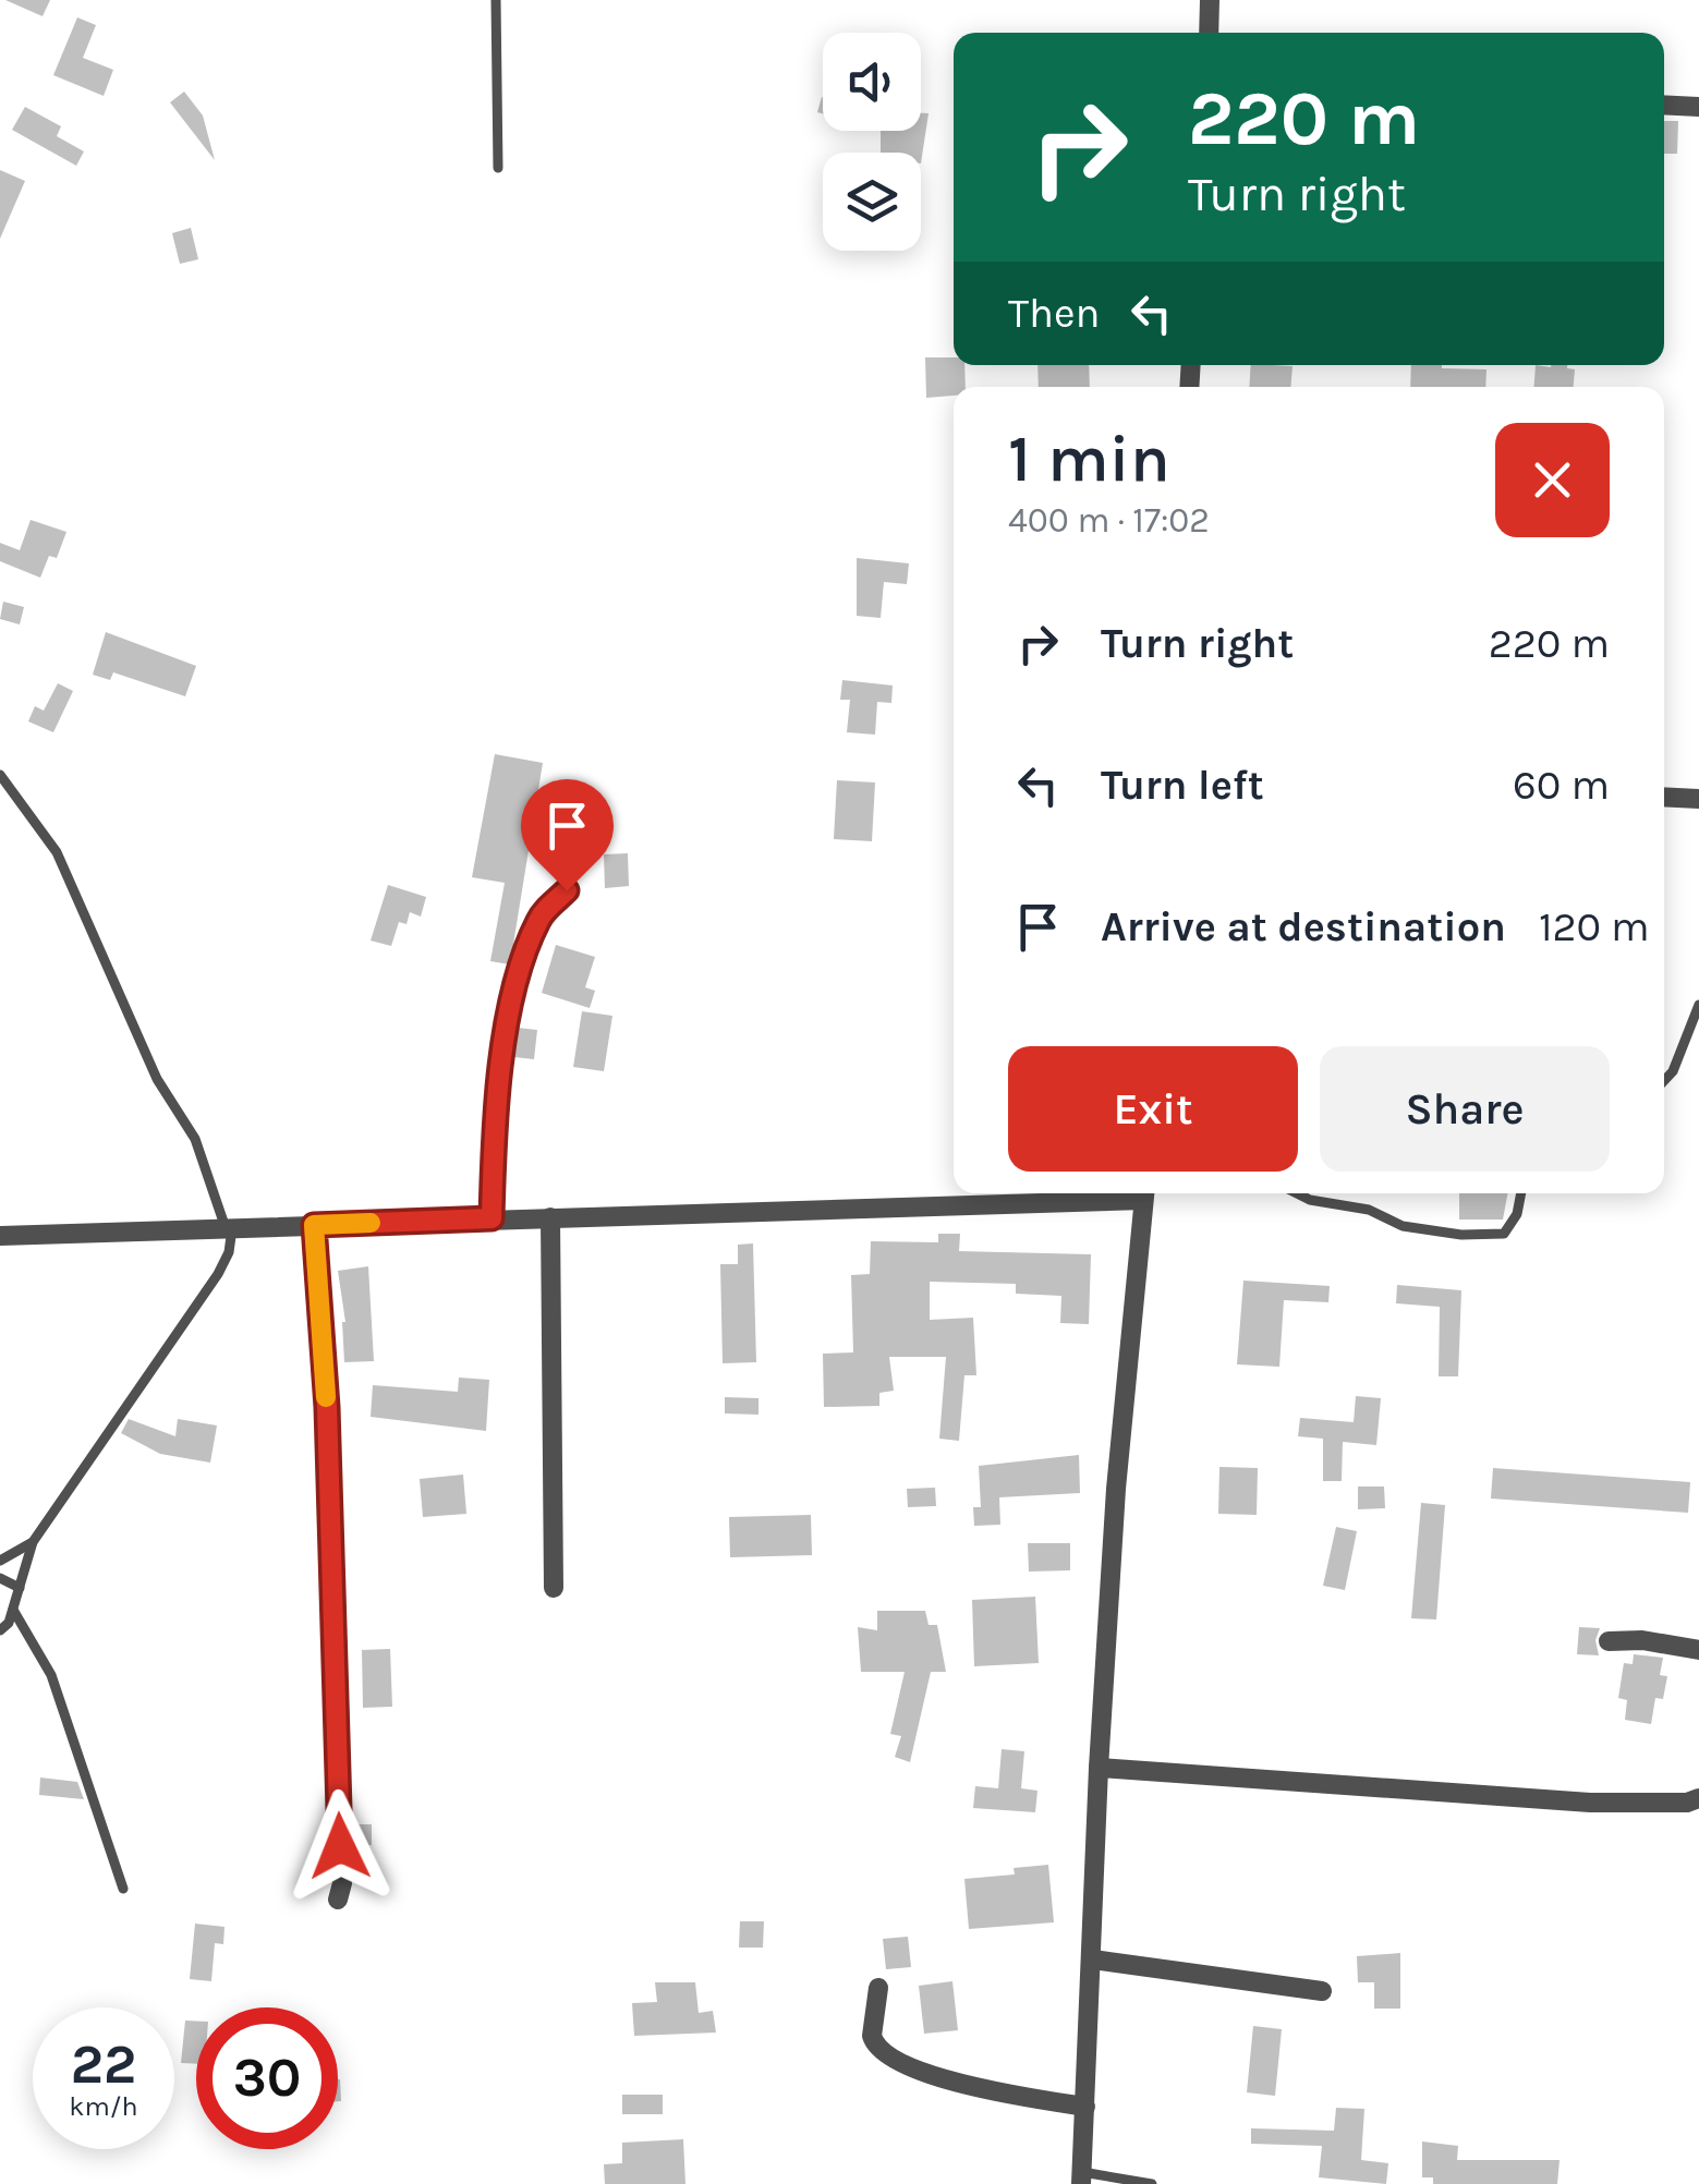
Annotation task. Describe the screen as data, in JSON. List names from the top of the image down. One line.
{"page":{"turn":["220 m","Turn right"],"then":"Then","heading":["1 min","400 m · 17:02"],"list":[{"name":"Turn right","value":"220 m"},{"name":"Turn left","value":"60 m"},{"name":"Arrive at destination","value":"120 m"}],"buttons":["Exit","Share"],"speed":"22 km/h","limit":"30"}}
